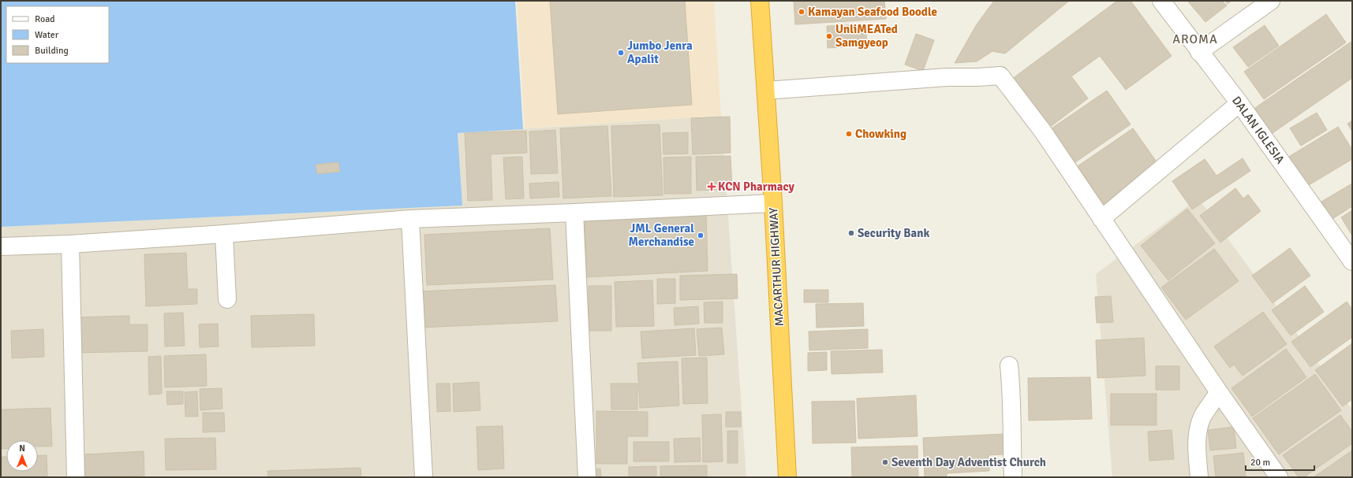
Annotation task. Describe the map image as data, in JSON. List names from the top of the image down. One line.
{"streets":{"highway":["MACARTHUR HIGHWAY"],"street":["DALAN IGLESIA"]},"districts":["AROMA"],"places":{"other":["Kamayan Seafood Boodle","UnliMEATed Samgyeop","Jumbo Jenra Apalit","Chowking","Security Bank","JML General Merchandise","Seventh Day Adventist Church"],"health":["KCN Pharmacy"]},"legend":["Road","Water","Building"],"scale_bar":"20 m","north":"top"}
